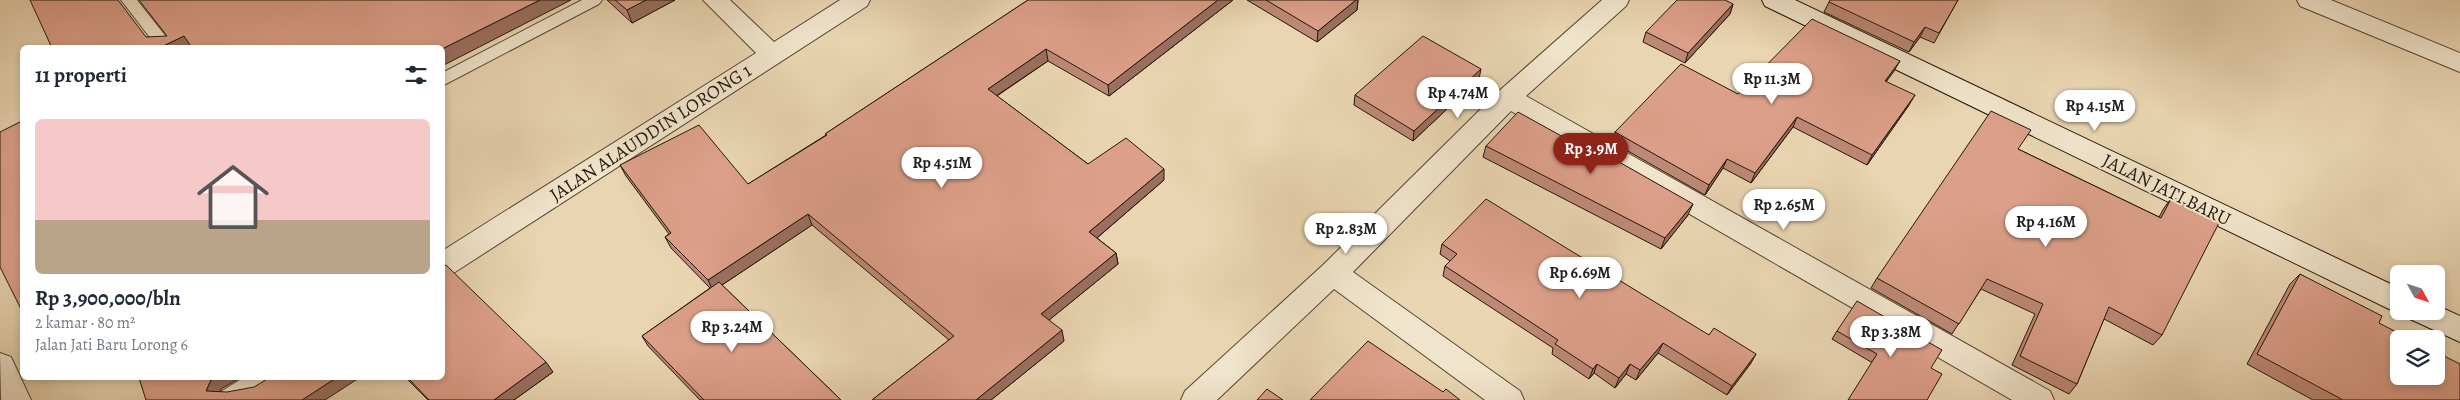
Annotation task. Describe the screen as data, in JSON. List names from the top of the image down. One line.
{"streets":{"street":["JALAN ALAUDDIN LORONG 1","JALAN JATI BARU"]},"north":"bottom right","page":{"heading":"11 properti","price":["Rp 11.3M","Rp 4.74M","Rp 4.15M","Rp 3.9M","Rp 4.51M","Rp 2.65M","Rp 4.16M","Rp 2.83M","Rp 6.69M","Rp 3.24M","Rp 3.38M"],"list":[{"name":"Rp 3,900,000/bln","note":"2 kamar · 80 m² · Jalan Jati Baru Lorong 6"}]}}
